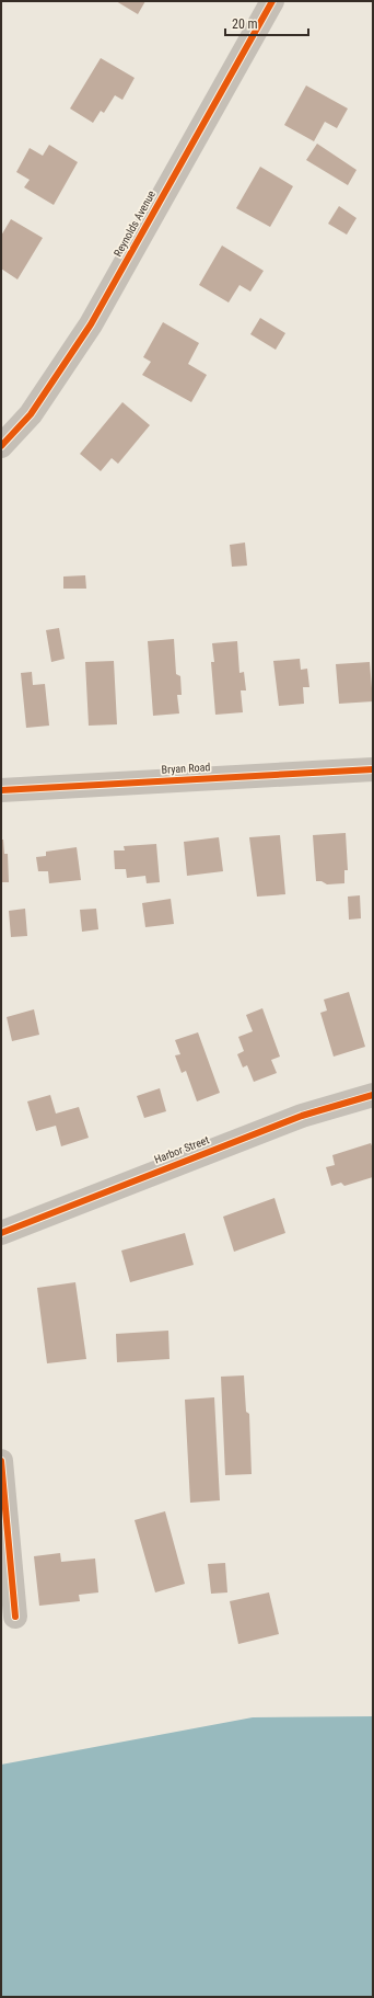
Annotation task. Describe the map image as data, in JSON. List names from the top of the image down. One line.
{"streets":{"street":["Reynolds Avenue","Bryan Road","Harbor Street"]},"scale_bar":"20 m"}
